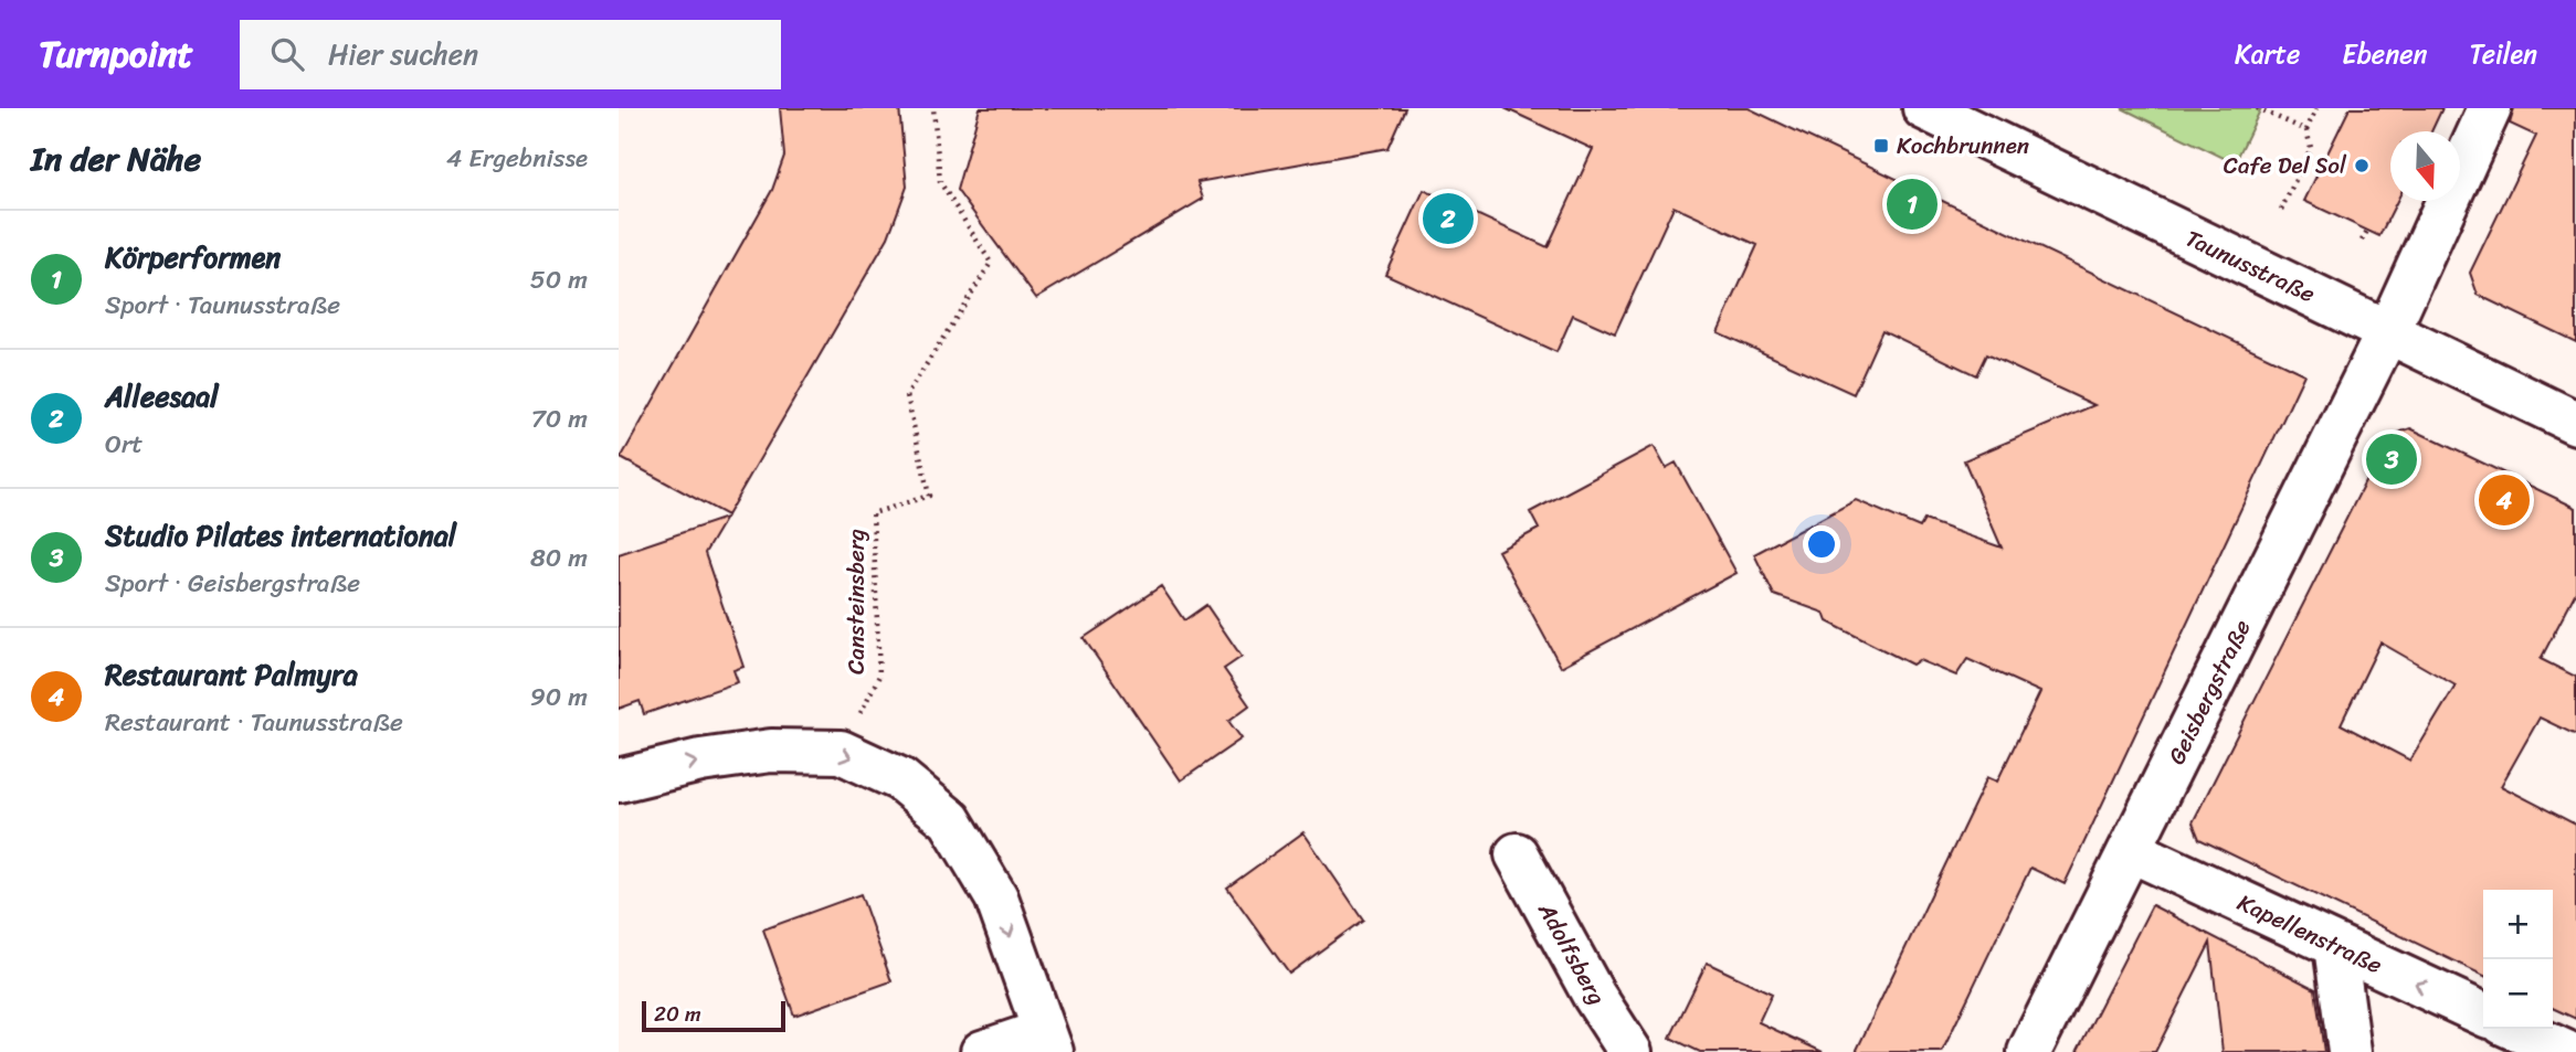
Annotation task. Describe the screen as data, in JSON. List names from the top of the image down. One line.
{"streets":{"street":["Taunusstraße","Geisbergstraße","Kapellenstraße","Adolfsberg"],"path":["Cansteinsberg"]},"crossings":[["Taunusstraße","Geisbergstraße"],["Geisbergstraße","Kapellenstraße"]],"one_way":["Kapellenstraße"],"places":{"transit":["Kochbrunnen"],"other":["Cafe Del Sol"]},"scale_bar":"20 m","north":"bottom","page":{"header":"Turnpoint","search":"Hier suchen","nav":["Karte","Ebenen","Teilen"],"heading":["In der Nähe","4 Ergebnisse"],"pins":["1","2","3","4"],"list":[{"mark":"1","name":"Körperformen","note":"Sport · Taunusstraße","value":"50 m"},{"mark":"2","name":"Alleesaal","note":"Ort","value":"70 m"},{"mark":"3","name":"Studio Pilates international","note":"Sport · Geisbergstraße","value":"80 m"},{"mark":"4","name":"Restaurant Palmyra","note":"Restaurant · Taunusstraße","value":"90 m"}],"map_buttons":["+","−"],"scale":"20 m"}}
